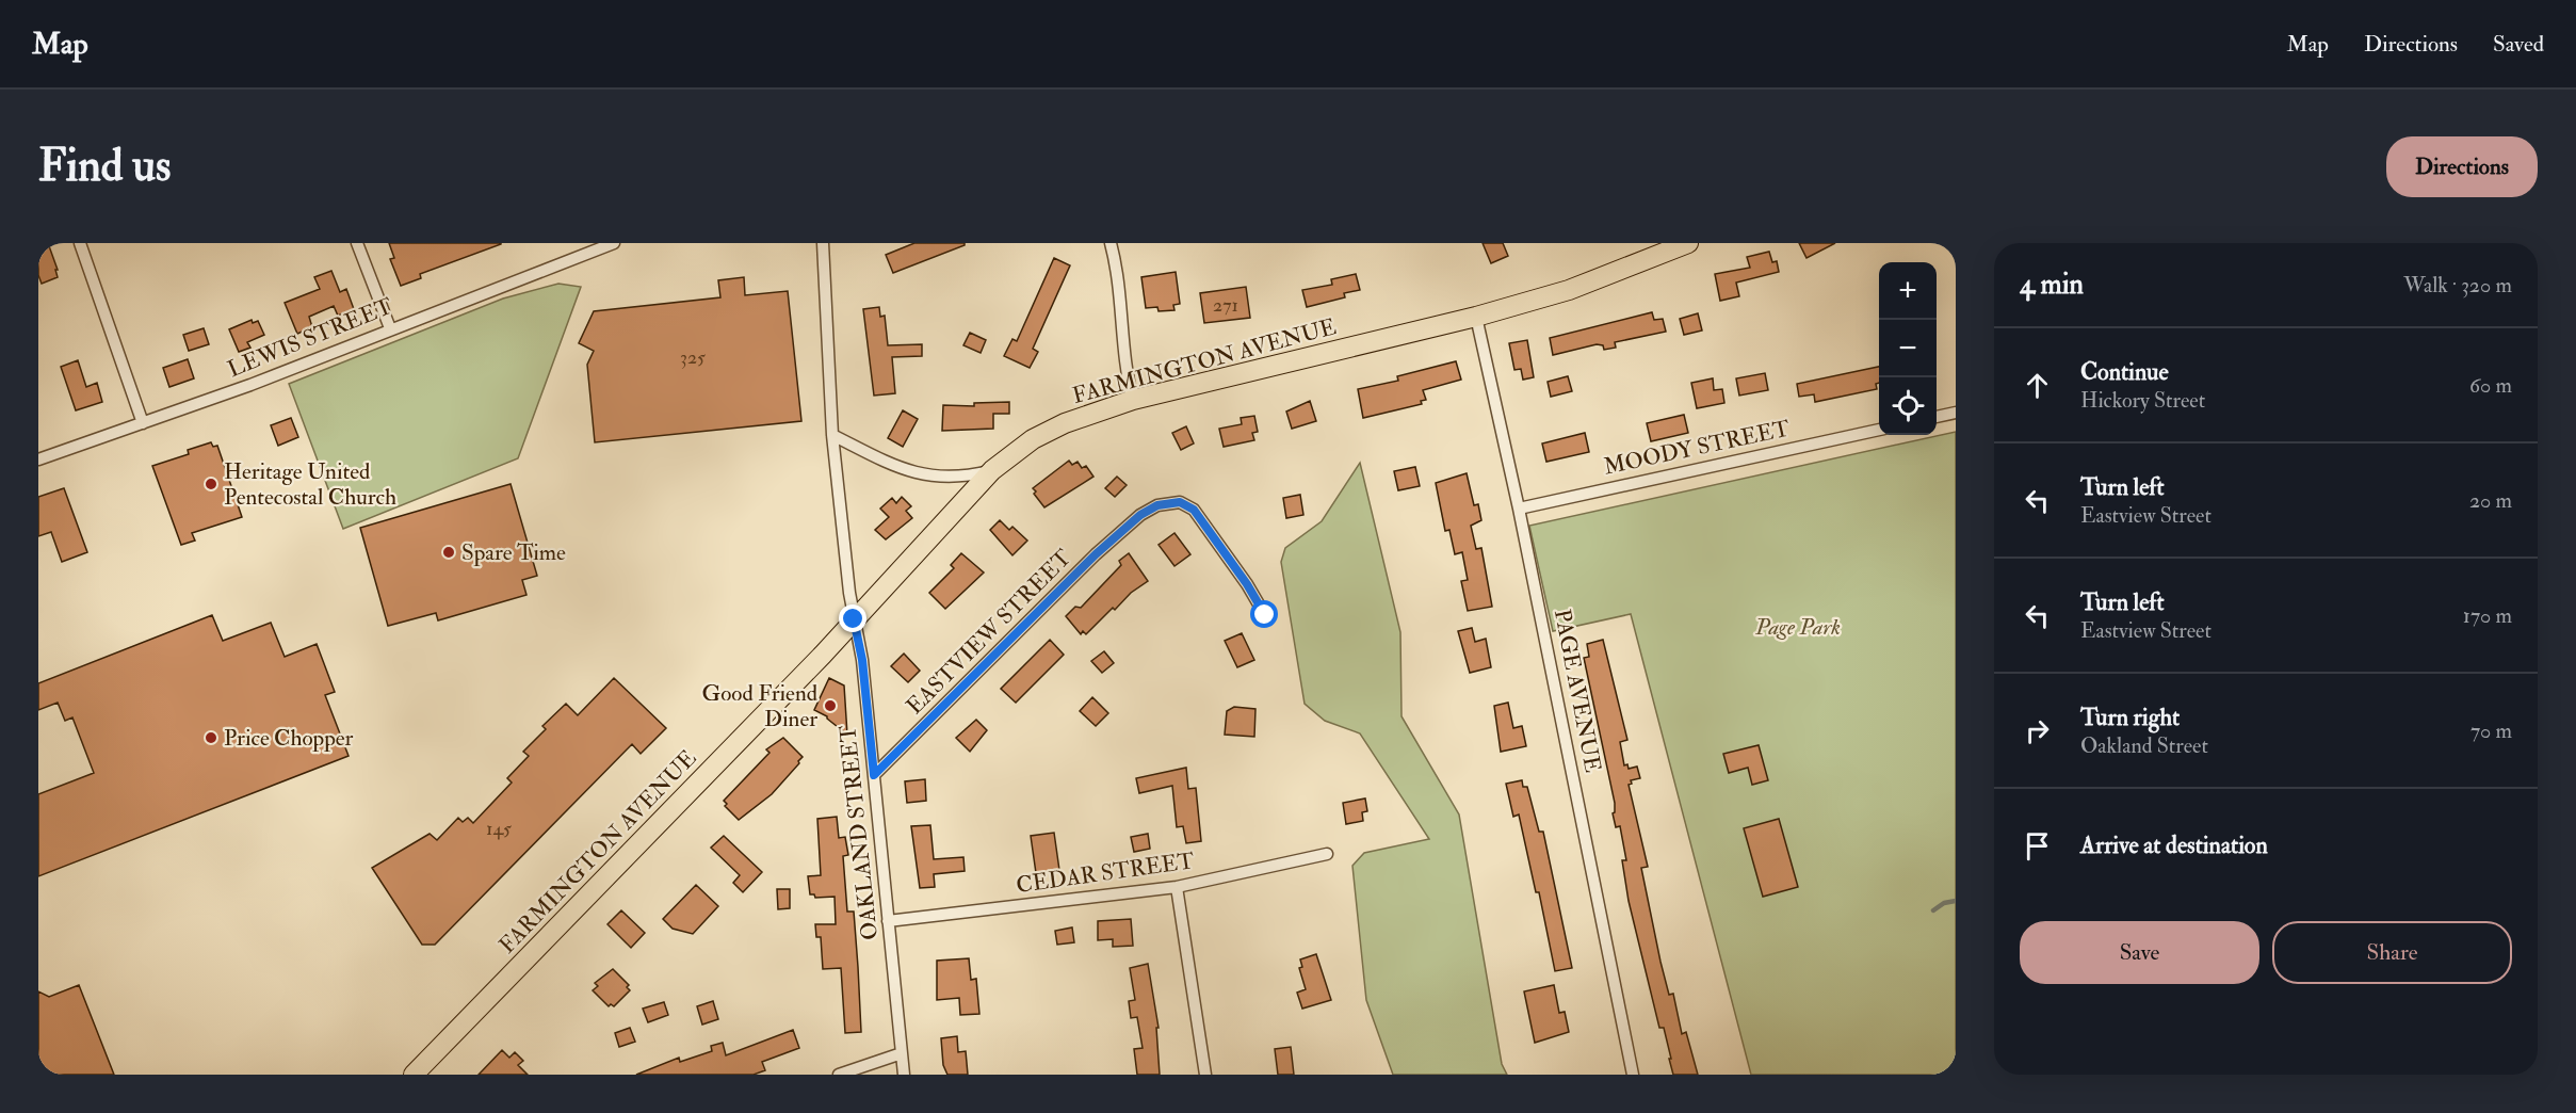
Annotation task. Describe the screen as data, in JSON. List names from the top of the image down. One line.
{"streets":{"highway":["FARMINGTON AVENUE"],"street":["LEWIS STREET","MOODY STREET","EASTVIEW STREET","PAGE AVENUE","OAKLAND STREET","CEDAR STREET"]},"crossings":[["FARMINGTON AVENUE","PAGE AVENUE"],["FARMINGTON AVENUE","OAKLAND STREET"],["MOODY STREET","PAGE AVENUE"],["EASTVIEW STREET","OAKLAND STREET"],["OAKLAND STREET","CEDAR STREET"]],"parks":["Page Park"],"places":["Heritage United Pentecostal Church","Spare Time","Good Friend Diner","Price Chopper"],"house_numbers":["271","325","145"],"page":{"header":"Map","nav":["Map","Directions","Saved"],"buttons":["Directions",["Save","Share"]],"title":"Find us","heading":["4 min","Walk · 320 m"],"map_buttons":["+","−"],"list":[["Continue","Hickory Street","60 m"],["Turn left","Eastview Street","20 m"],["Turn left","Eastview Street","170 m"],["Turn right","Oakland Street","70 m"],"Arrive at destination"]}}
